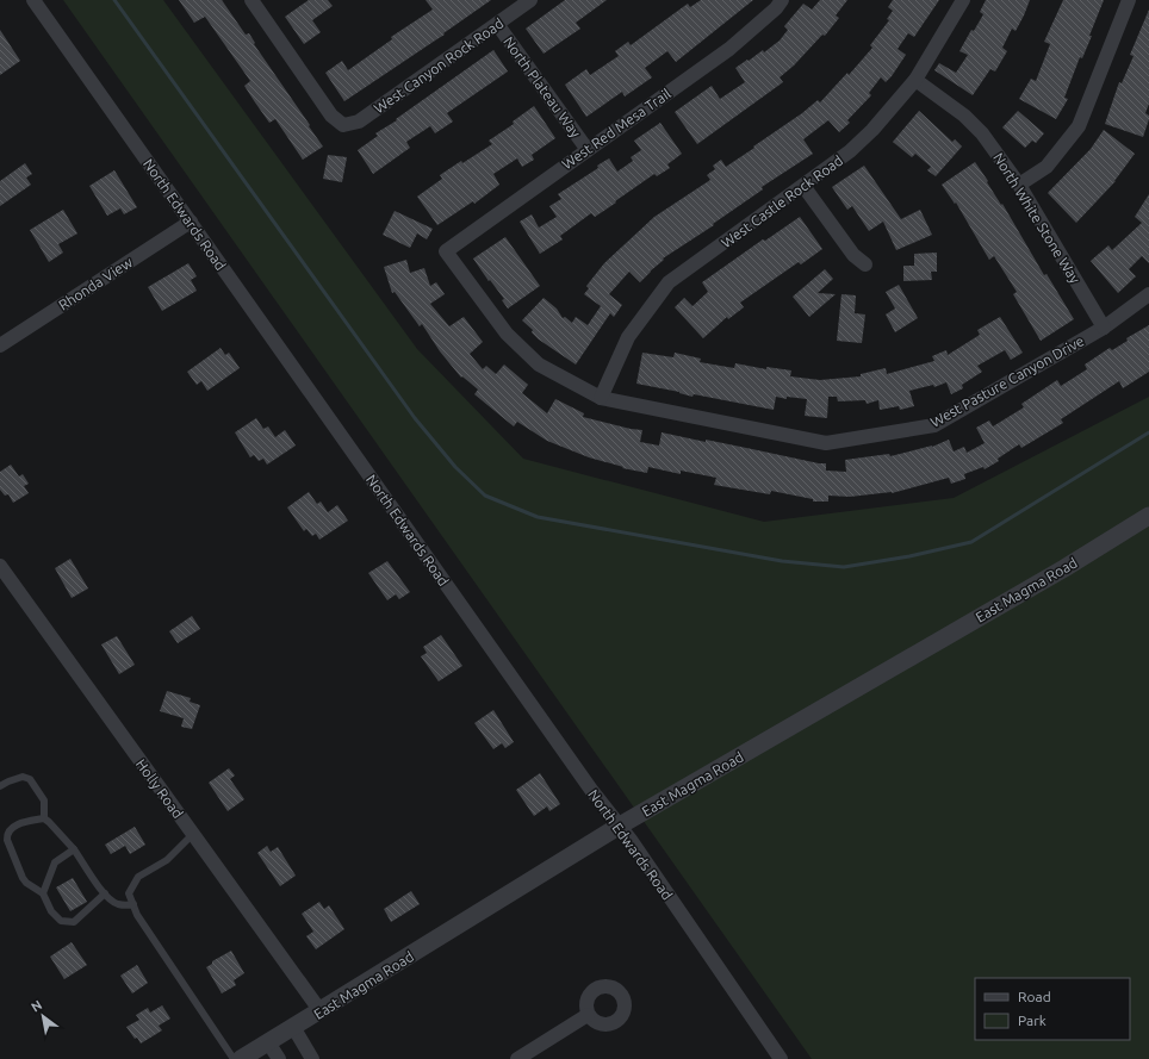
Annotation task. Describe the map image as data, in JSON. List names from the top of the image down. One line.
{"streets":{"street":["West Canyon Rock Road","North Plateau Way","West Red Mesa Trail","West Castle Rock Road","North Edwards Road","North White Stone Way","Rhonda View","West Pasture Canyon Drive","East Magma Road","Holly Road"]},"crossings":[["West Canyon Rock Road","North Plateau Way"],["North Plateau Way","West Red Mesa Trail"],["West Red Mesa Trail","West Pasture Canyon Drive"],["West Castle Rock Road","North White Stone Way"],["West Castle Rock Road","West Pasture Canyon Drive"],["North Edwards Road","Rhonda View"],["North Edwards Road","East Magma Road"],["North White Stone Way","West Pasture Canyon Drive"],["East Magma Road","Holly Road"]],"legend":["Road","Park"],"north":"top left"}
